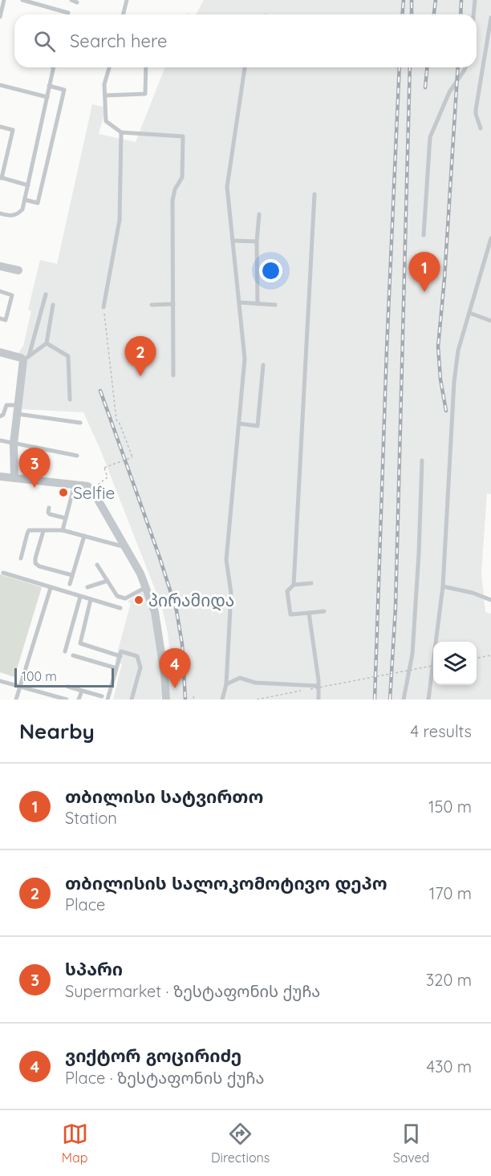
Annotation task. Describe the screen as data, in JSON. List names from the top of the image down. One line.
{"places":["Selfie","პირამიდა"],"scale_bar":"100 m","page":{"search":"Search here","pins":["1","2","3","4"],"scale":"100 m","heading":["Nearby","4 results"],"list":[{"mark":"1","name":"თბილისი სატვირთო","note":"Station","value":"150 m"},{"mark":"2","name":"თბილისის სალოკომოტივო დეპო","note":"Place","value":"170 m"},{"mark":"3","name":"სპარი","note":"Supermarket · ზესტაფონის ქუჩა","value":"320 m"},{"mark":"4","name":"ვიქტორ გოცირიძე","note":"Place · ზესტაფონის ქუჩა","value":"430 m"}],"nav":["Map","Directions","Saved"]}}
